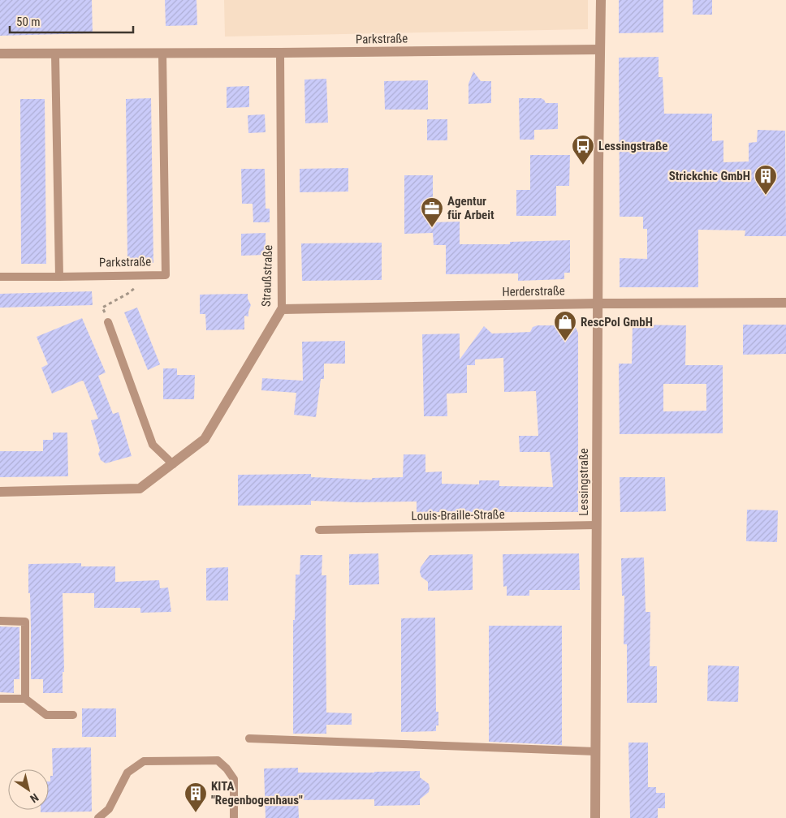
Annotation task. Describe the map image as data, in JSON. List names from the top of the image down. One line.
{"streets":{"street":["Parkstraße","Straußstraße","Herderstraße","Lessingstraße"],"lane":["Louis-Braille-Straße"]},"crossings":[["Parkstraße","Straußstraße"],["Parkstraße","Lessingstraße"],["Straußstraße","Herderstraße"],["Herderstraße","Lessingstraße"],["Lessingstraße","Louis-Braille-Straße"]],"places":{"bus stop":["Lessingstraße"],"building":["Strickchic GmbH","KITA \"Regenbogenhaus\""],"office":["Agentur für Arbeit"],"shop":["RescPol GmbH"]},"scale_bar":"50 m","north":"bottom right"}
